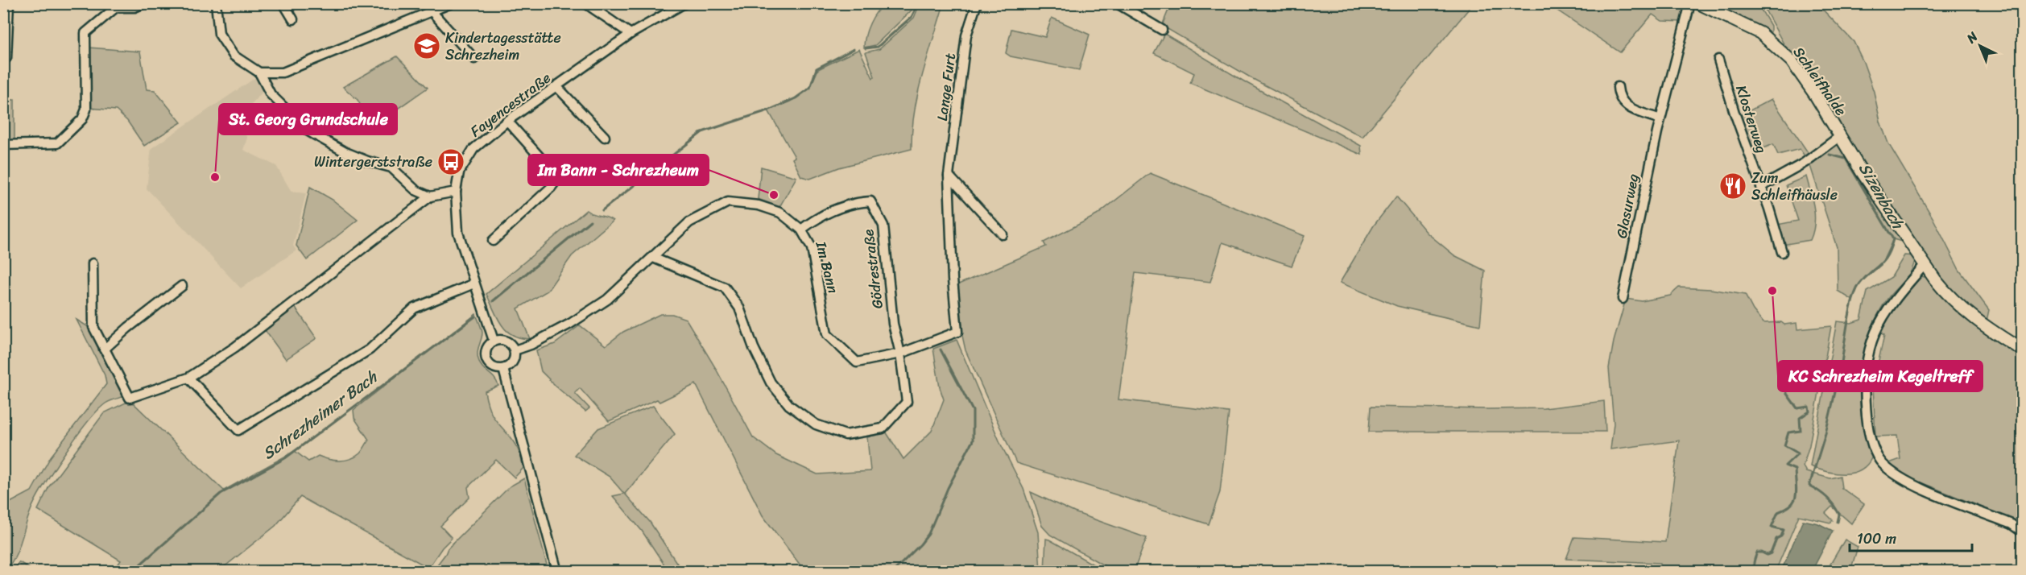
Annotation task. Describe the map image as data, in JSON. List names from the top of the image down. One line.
{"streets":{"main road":["Schleifhalde"],"street":["Lange Furt","Fayencestraße","Klosterweg","Glasurweg","Im Bann","Gödrestraße"]},"crossings":[["Lange Furt","Im Bann"],["Fayencestraße","Im Bann"],["Im Bann","Gödrestraße"]],"water":["Sizenbach","Schrezheimer Bach"],"places":{"school or university":["Kindertagesstätte Schrezheim"],"bus stop":["Wintergerststraße"],"other":["St. Georg Grundschule","Im Bann - Schrezheum","KC Schrezheim Kegeltreff"],"restaurant":["Zum Schleifhäusle"]},"scale_bar":"100 m","north":"top left"}
